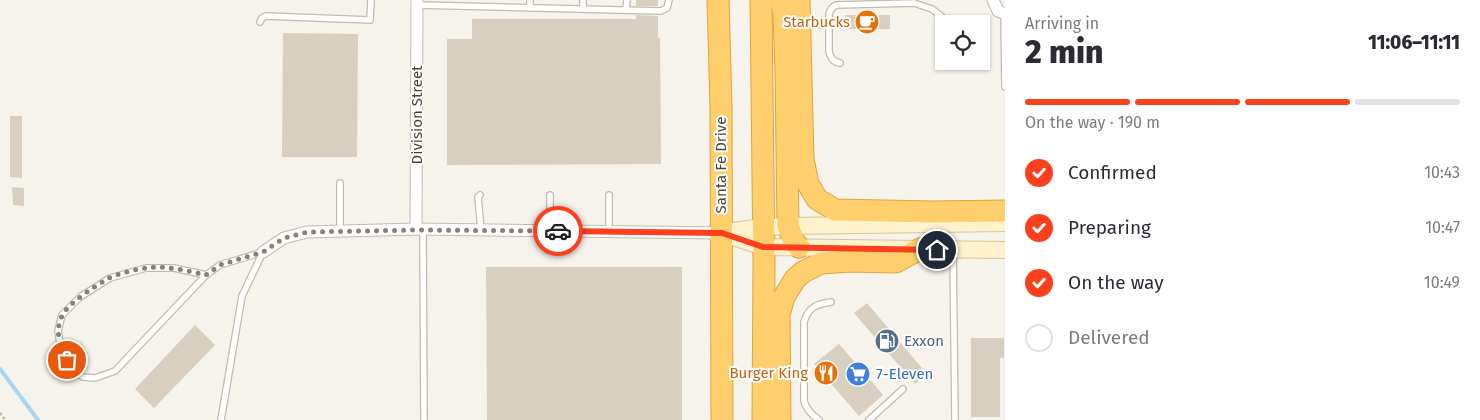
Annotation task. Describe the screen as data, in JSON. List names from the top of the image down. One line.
{"streets":{"highway":["Santa Fe Drive"],"street":["Division Street"]},"places":{"cafe":["Starbucks"],"fuel station":["Exxon"],"restaurant":["Burger King"],"supermarket":["7-Eleven"]},"page":{"heading":["2 min","Arriving in","11:06–11:11"],"bar":"On the way · 190 m","list":[["Confirmed","10:43"],["Preparing","10:47"],["On the way","10:49"],"Delivered"]}}
